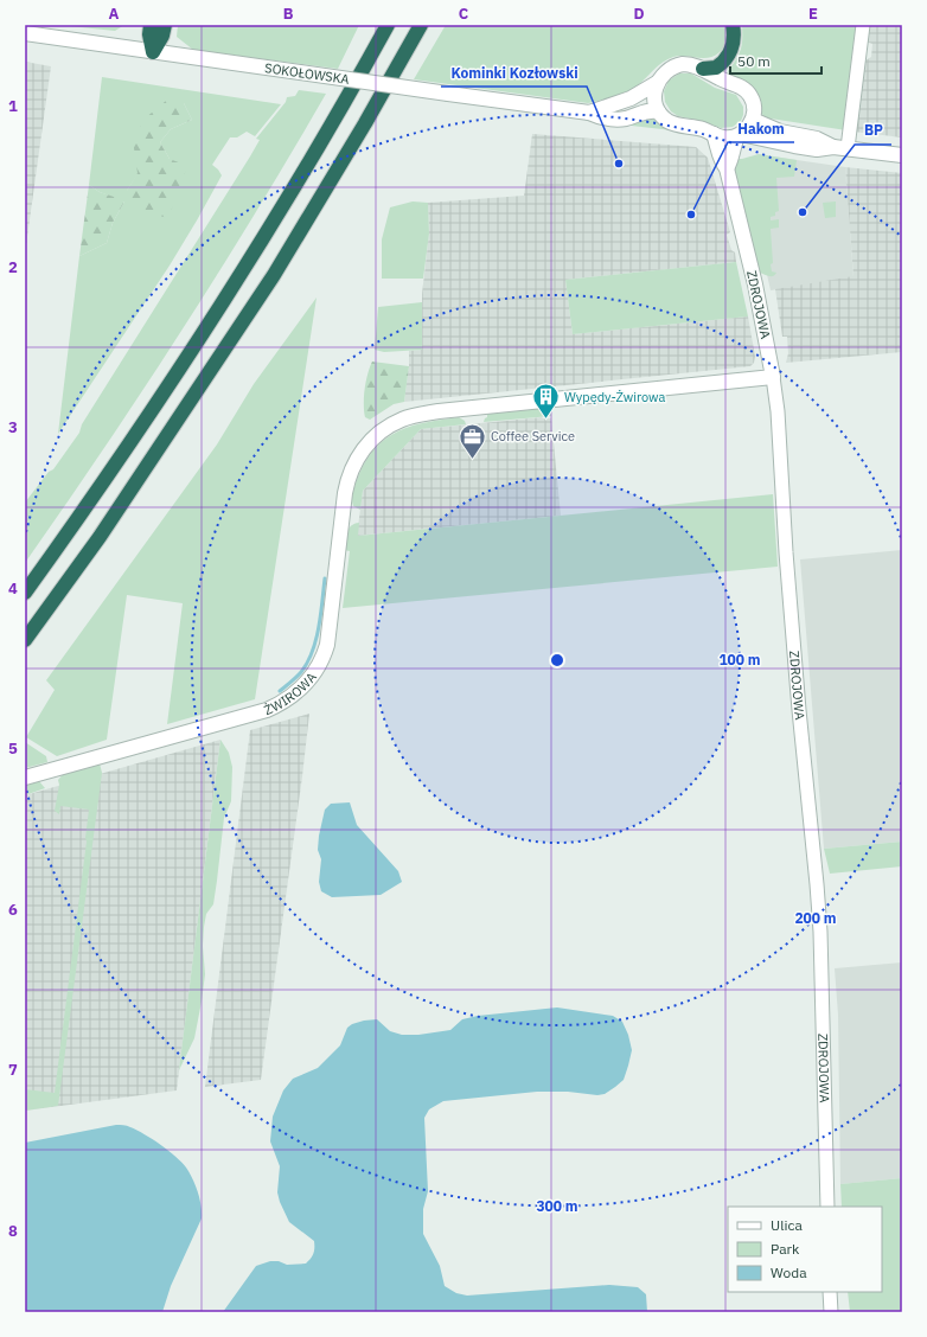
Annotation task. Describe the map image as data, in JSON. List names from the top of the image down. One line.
{"streets":{"street":["SOKOŁOWSKA","ZDROJOWA","ŻWIROWA"]},"crossings":[["SOKOŁOWSKA","ZDROJOWA"],["ZDROJOWA","ŻWIROWA"]],"places":{"other":["Kominki Kozłowski","BP","Hakom"],"building":["Wypędy-Żwirowa"],"office":["Coffee Service"]},"legend":["Ulica","Park","Woda"],"scale_bar":"50 m","grid":{"columns":["A","B","C","D","E"],"rows":["1","2","3","4","5","6","7","8"]},"rings":["100 m","200 m","300 m"]}
